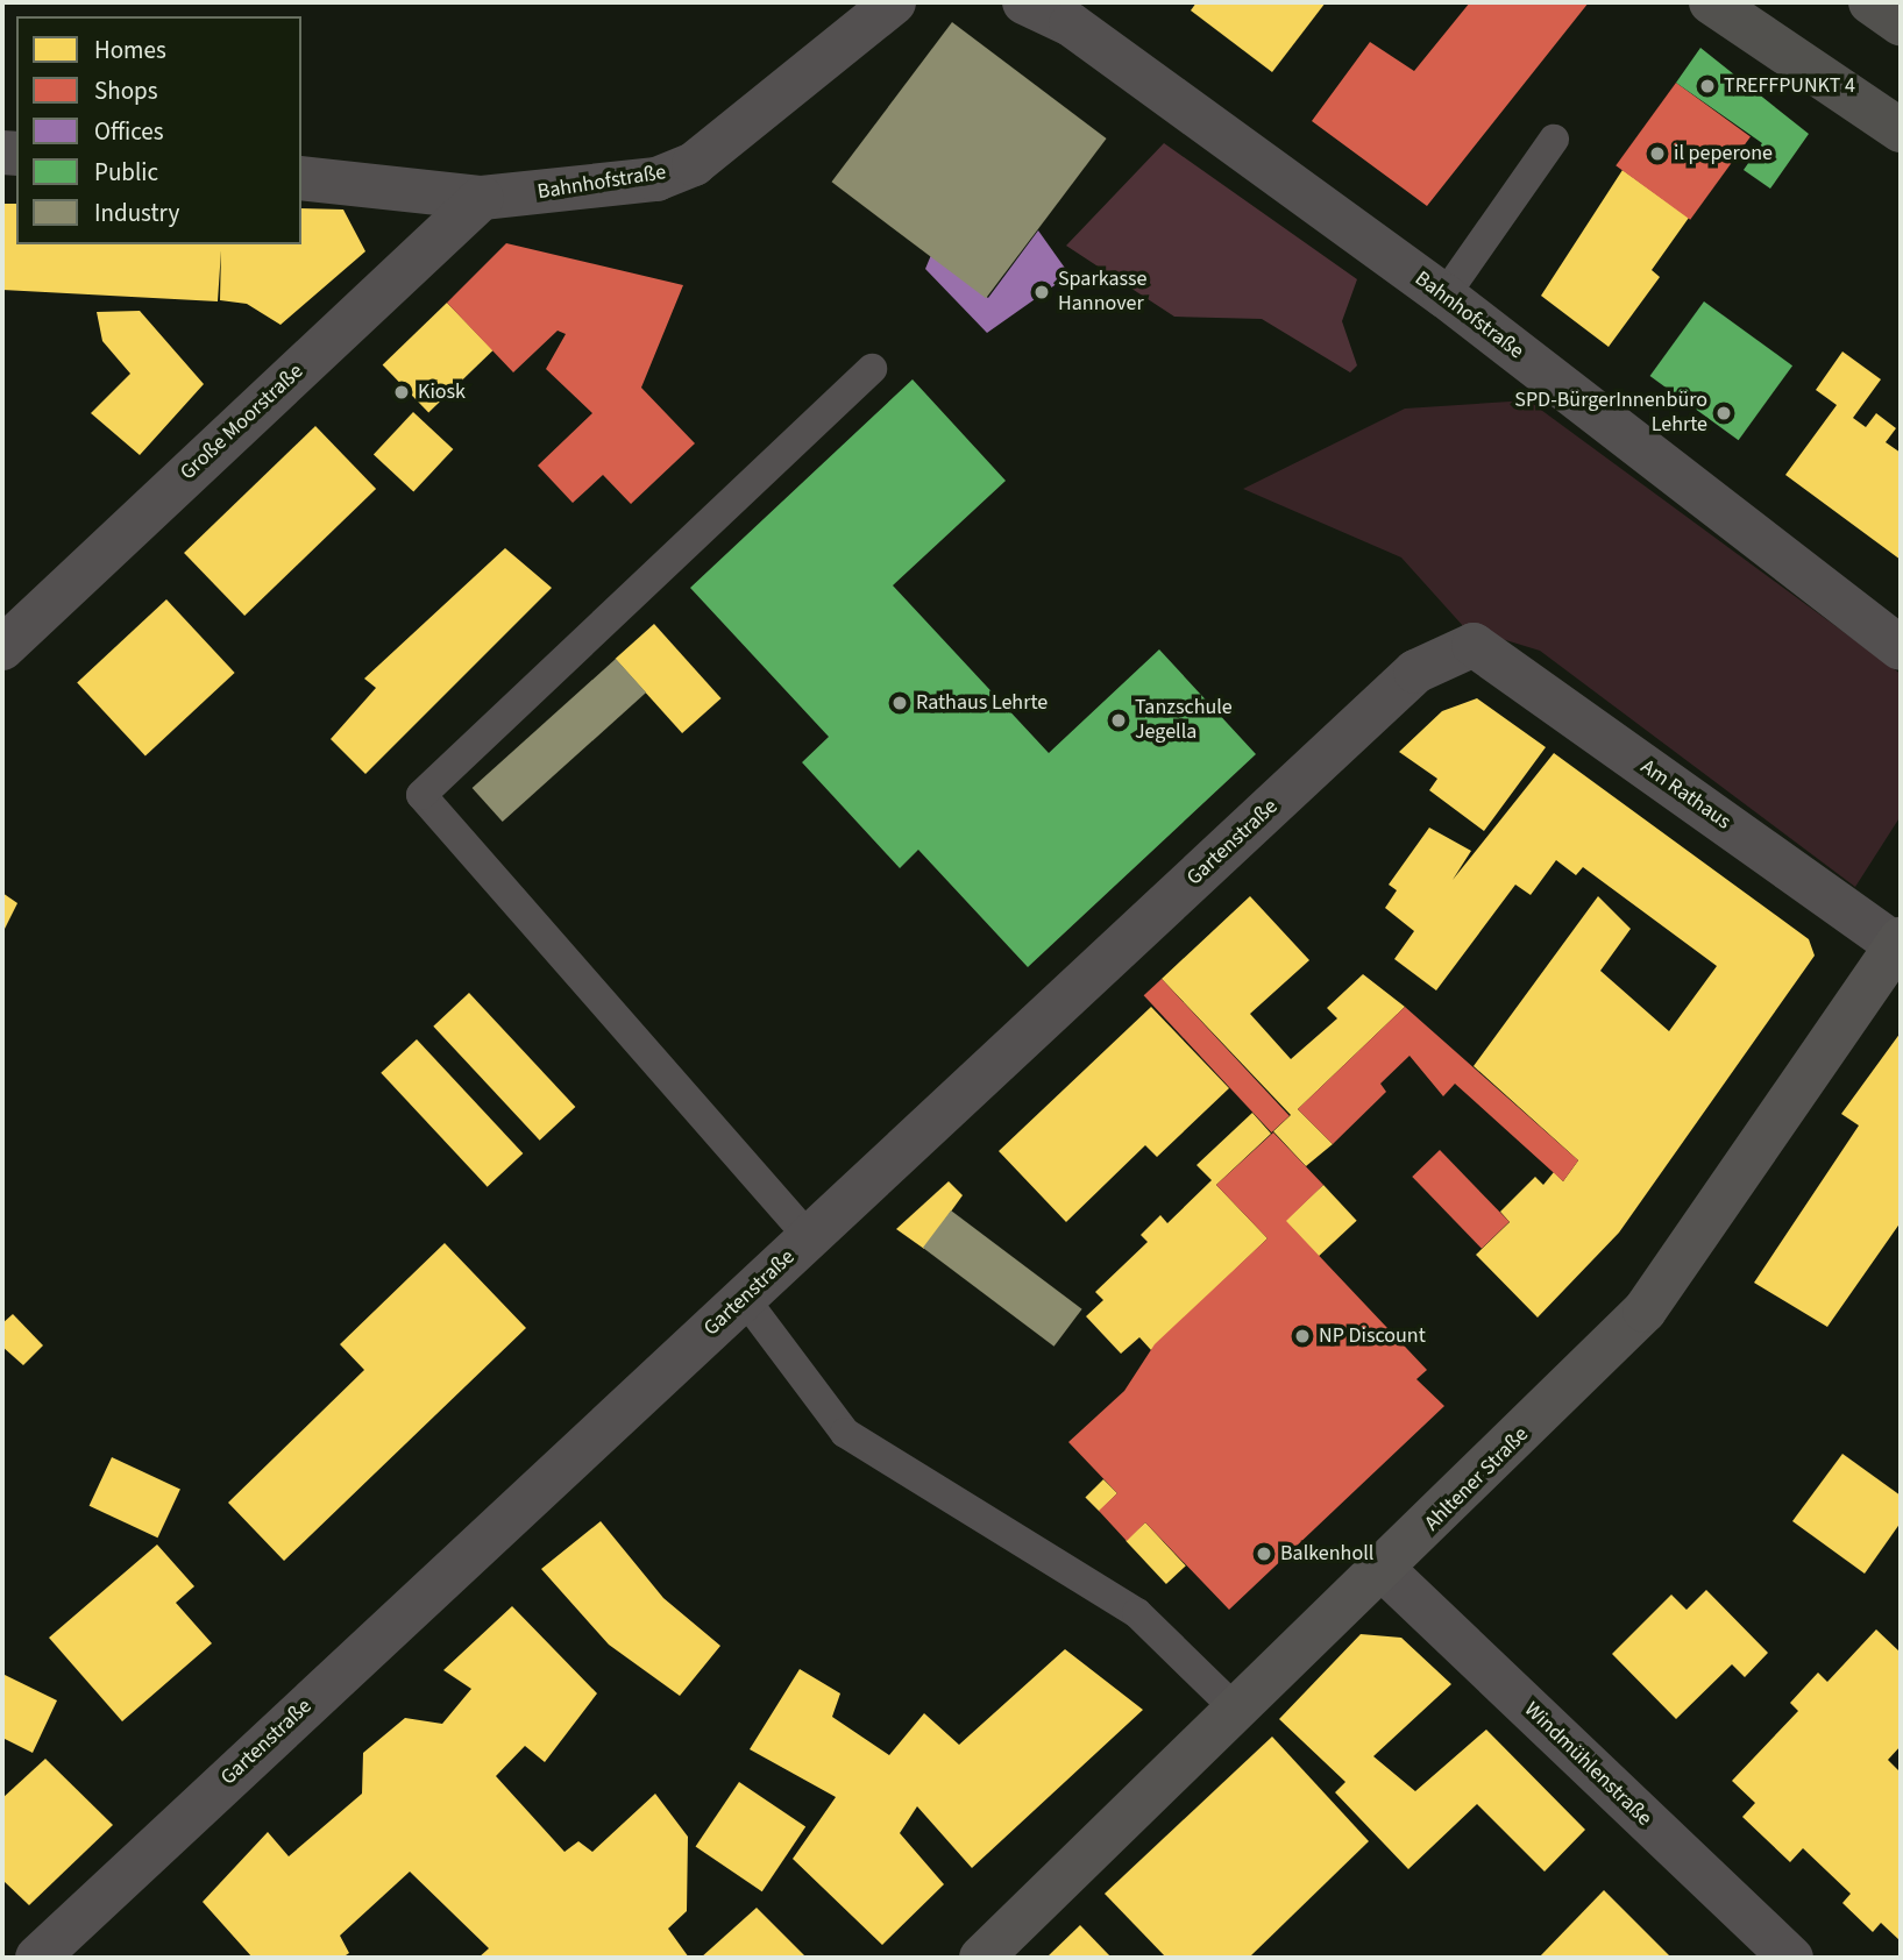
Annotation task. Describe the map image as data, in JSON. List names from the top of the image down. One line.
{"streets":{"main road":["Ahltener Straße"],"street":["Bahnhofstraße","Große Moorstraße","Am Rathaus","Gartenstraße","Windmühlenstraße"]},"crossings":[["Bahnhofstraße","Große Moorstraße"],["Am Rathaus","Gartenstraße"],["Am Rathaus","Ahltener Straße"],["Ahltener Straße","Windmühlenstraße"]],"places":["TREFFPUNKT 4","il peperone","Sparkasse Hannover","Kiosk","SPD-BürgerInnenbüro Lehrte","Rathaus Lehrte","Tanzschule Jegella","NP Discount","Balkenholl"],"legend":["Homes","Shops","Offices","Public","Industry"]}
